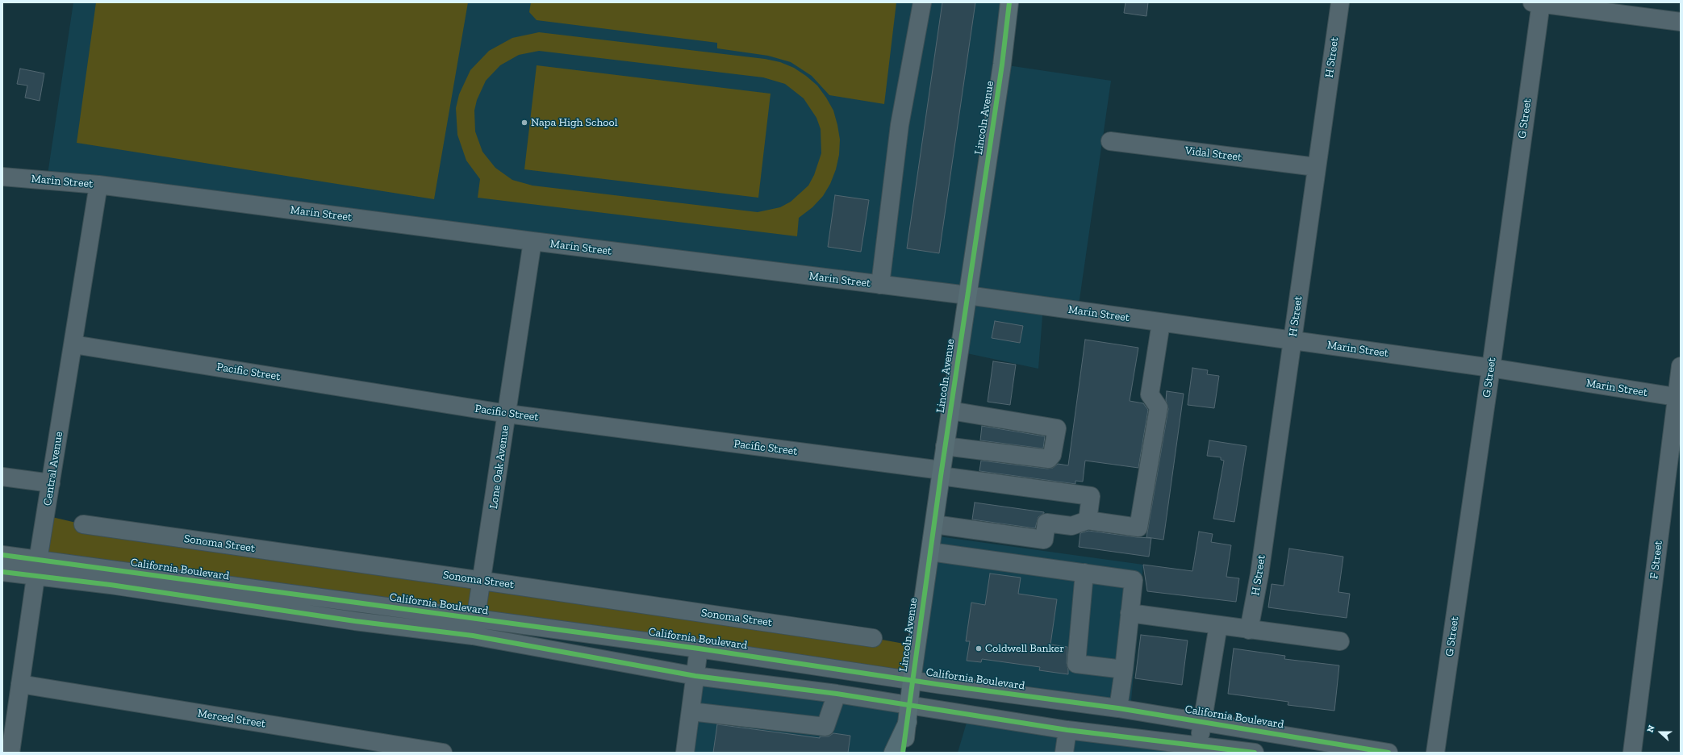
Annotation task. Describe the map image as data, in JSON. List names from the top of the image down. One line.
{"streets":{"main road":["Lincoln Avenue"],"street":["H Street","G Street","Vidal Street","Marin Street","Pacific Street","Lone Oak Avenue","Central Avenue","Sonoma Street","F Street","California Boulevard","Merced Street"]},"crossings":[["H Street","Vidal Street"],["H Street","Marin Street"],["Lincoln Avenue","Marin Street"],["Lincoln Avenue","Pacific Street"],["Lincoln Avenue","California Boulevard"],["G Street","Marin Street"],["Marin Street","Lone Oak Avenue"],["Marin Street","Central Avenue"],["Marin Street","F Street"],["Pacific Street","Lone Oak Avenue"],["Pacific Street","Central Avenue"],["Lone Oak Avenue","Sonoma Street"],["Lone Oak Avenue","California Boulevard"],["Central Avenue","California Boulevard"],["Central Avenue","Merced Street"]],"places":["Napa High School","Coldwell Banker"],"north":"left"}
